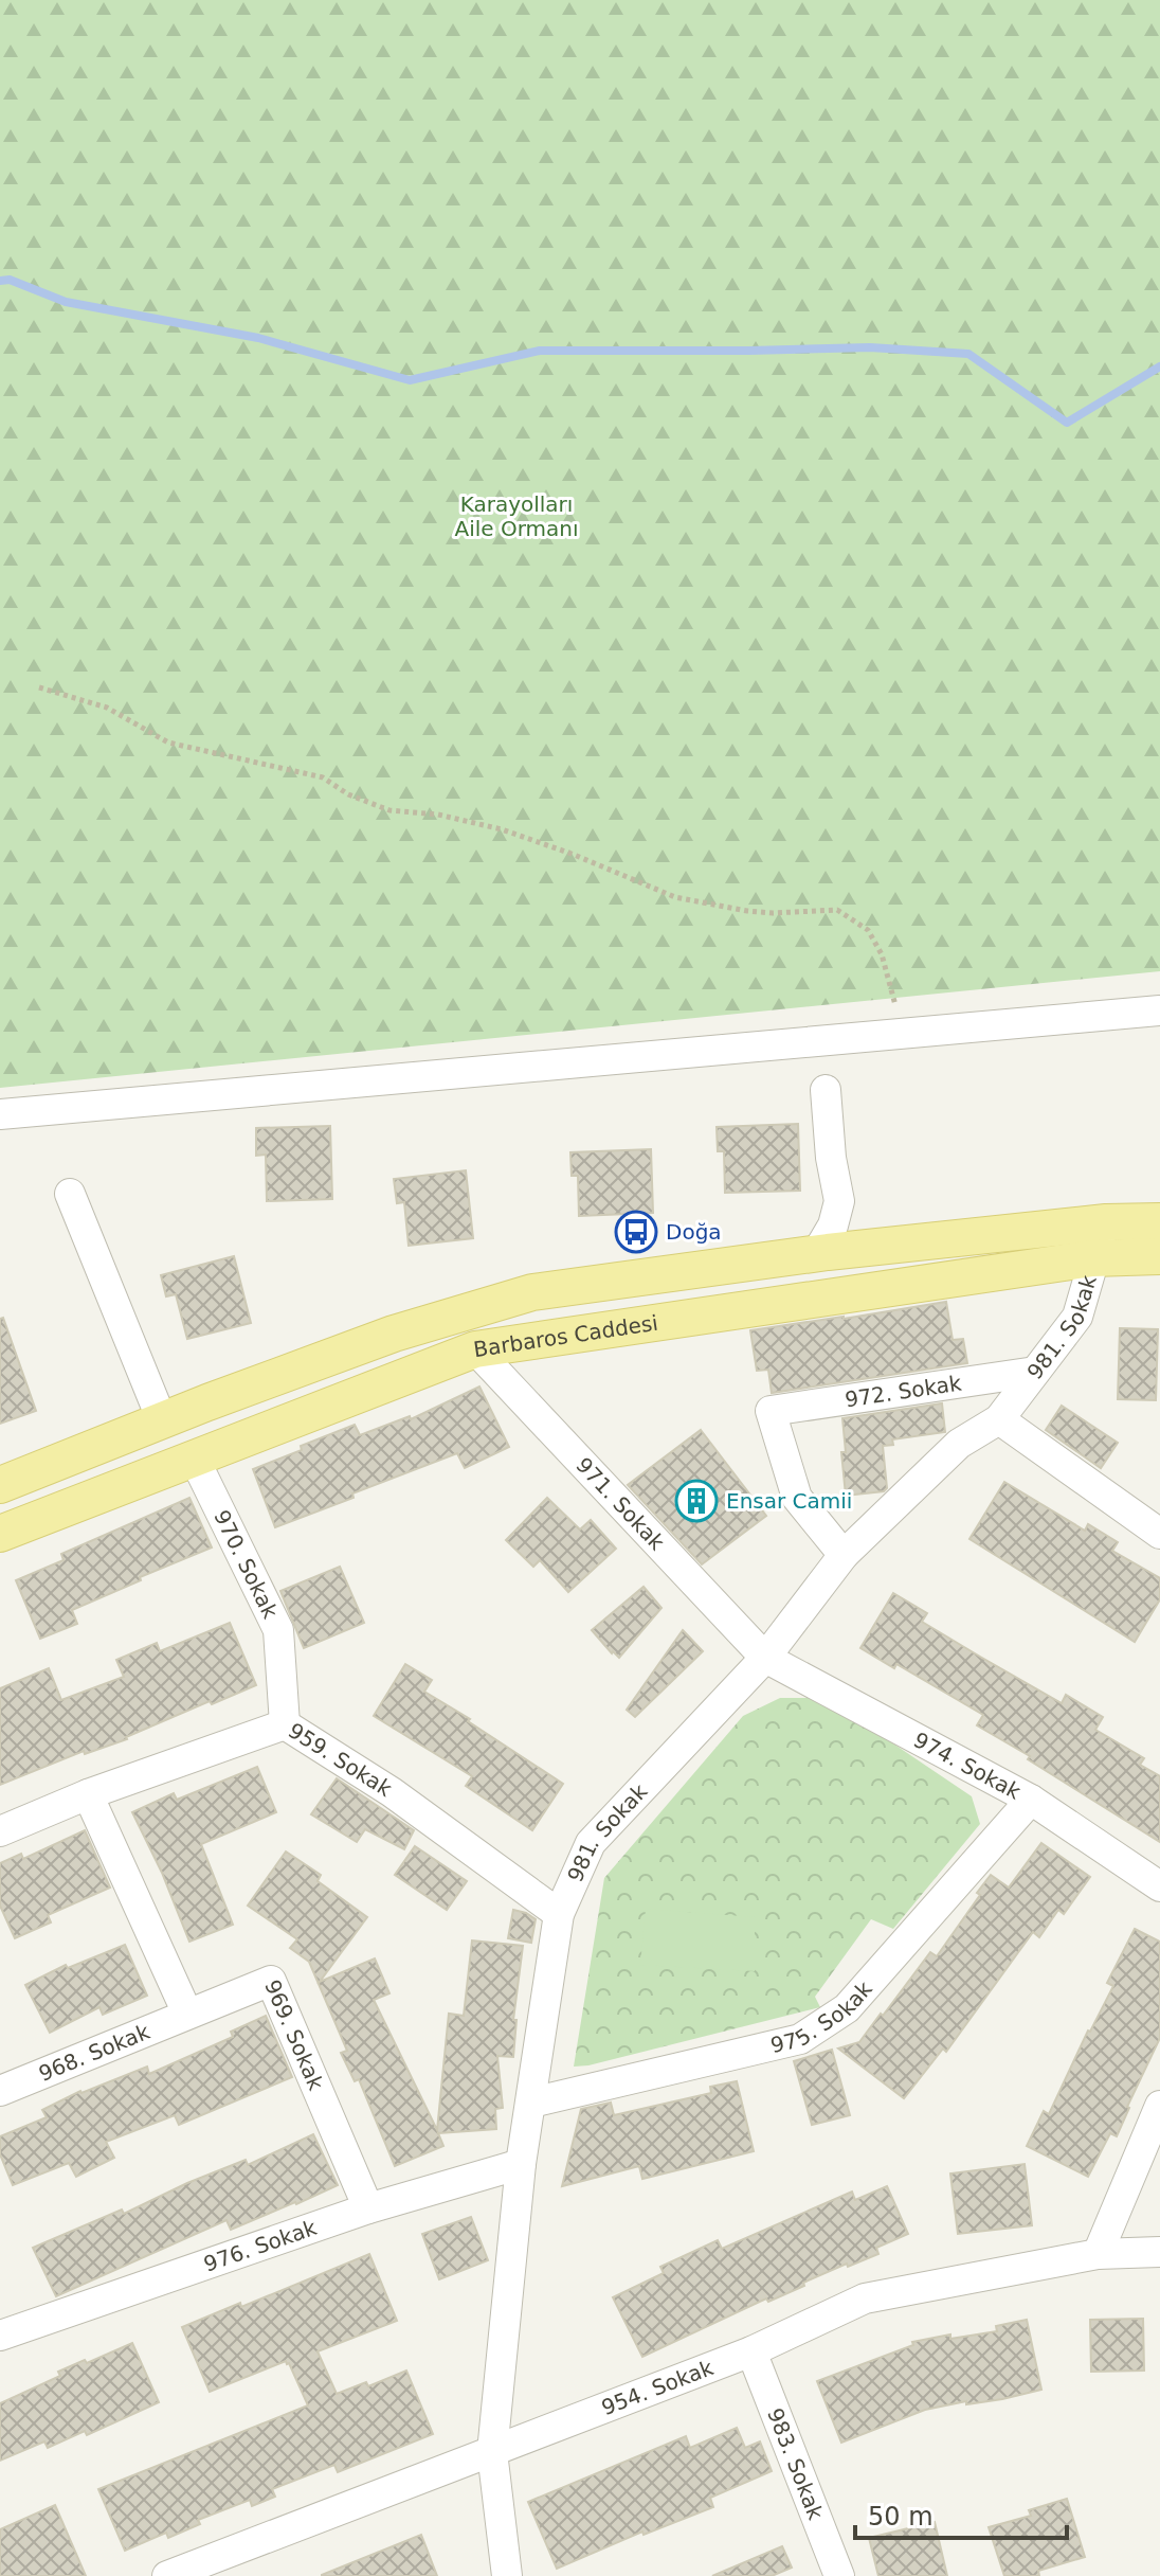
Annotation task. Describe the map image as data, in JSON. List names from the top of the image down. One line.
{"streets":{"main road":["Barbaros Caddesi"],"street":["981. Sokak","972. Sokak","971. Sokak","970. Sokak","959. Sokak","974. Sokak","975. Sokak","969. Sokak","968. Sokak","976. Sokak","954. Sokak","983. Sokak"]},"crossings":[["981. Sokak","Barbaros Caddesi"],["981. Sokak","972. Sokak"],["981. Sokak","971. Sokak"],["981. Sokak","959. Sokak"],["981. Sokak","974. Sokak"],["981. Sokak","975. Sokak"],["981. Sokak","976. Sokak"],["981. Sokak","954. Sokak"],["Barbaros Caddesi","971. Sokak"],["Barbaros Caddesi","970. Sokak"],["971. Sokak","974. Sokak"],["970. Sokak","959. Sokak"],["974. Sokak","975. Sokak"],["969. Sokak","968. Sokak"],["969. Sokak","976. Sokak"],["954. Sokak","983. Sokak"]],"parks":["Karayolları Aile Ormanı"],"places":{"bus stop":["Doğa"],"building":["Ensar Camii"]},"scale_bar":"50 m"}
